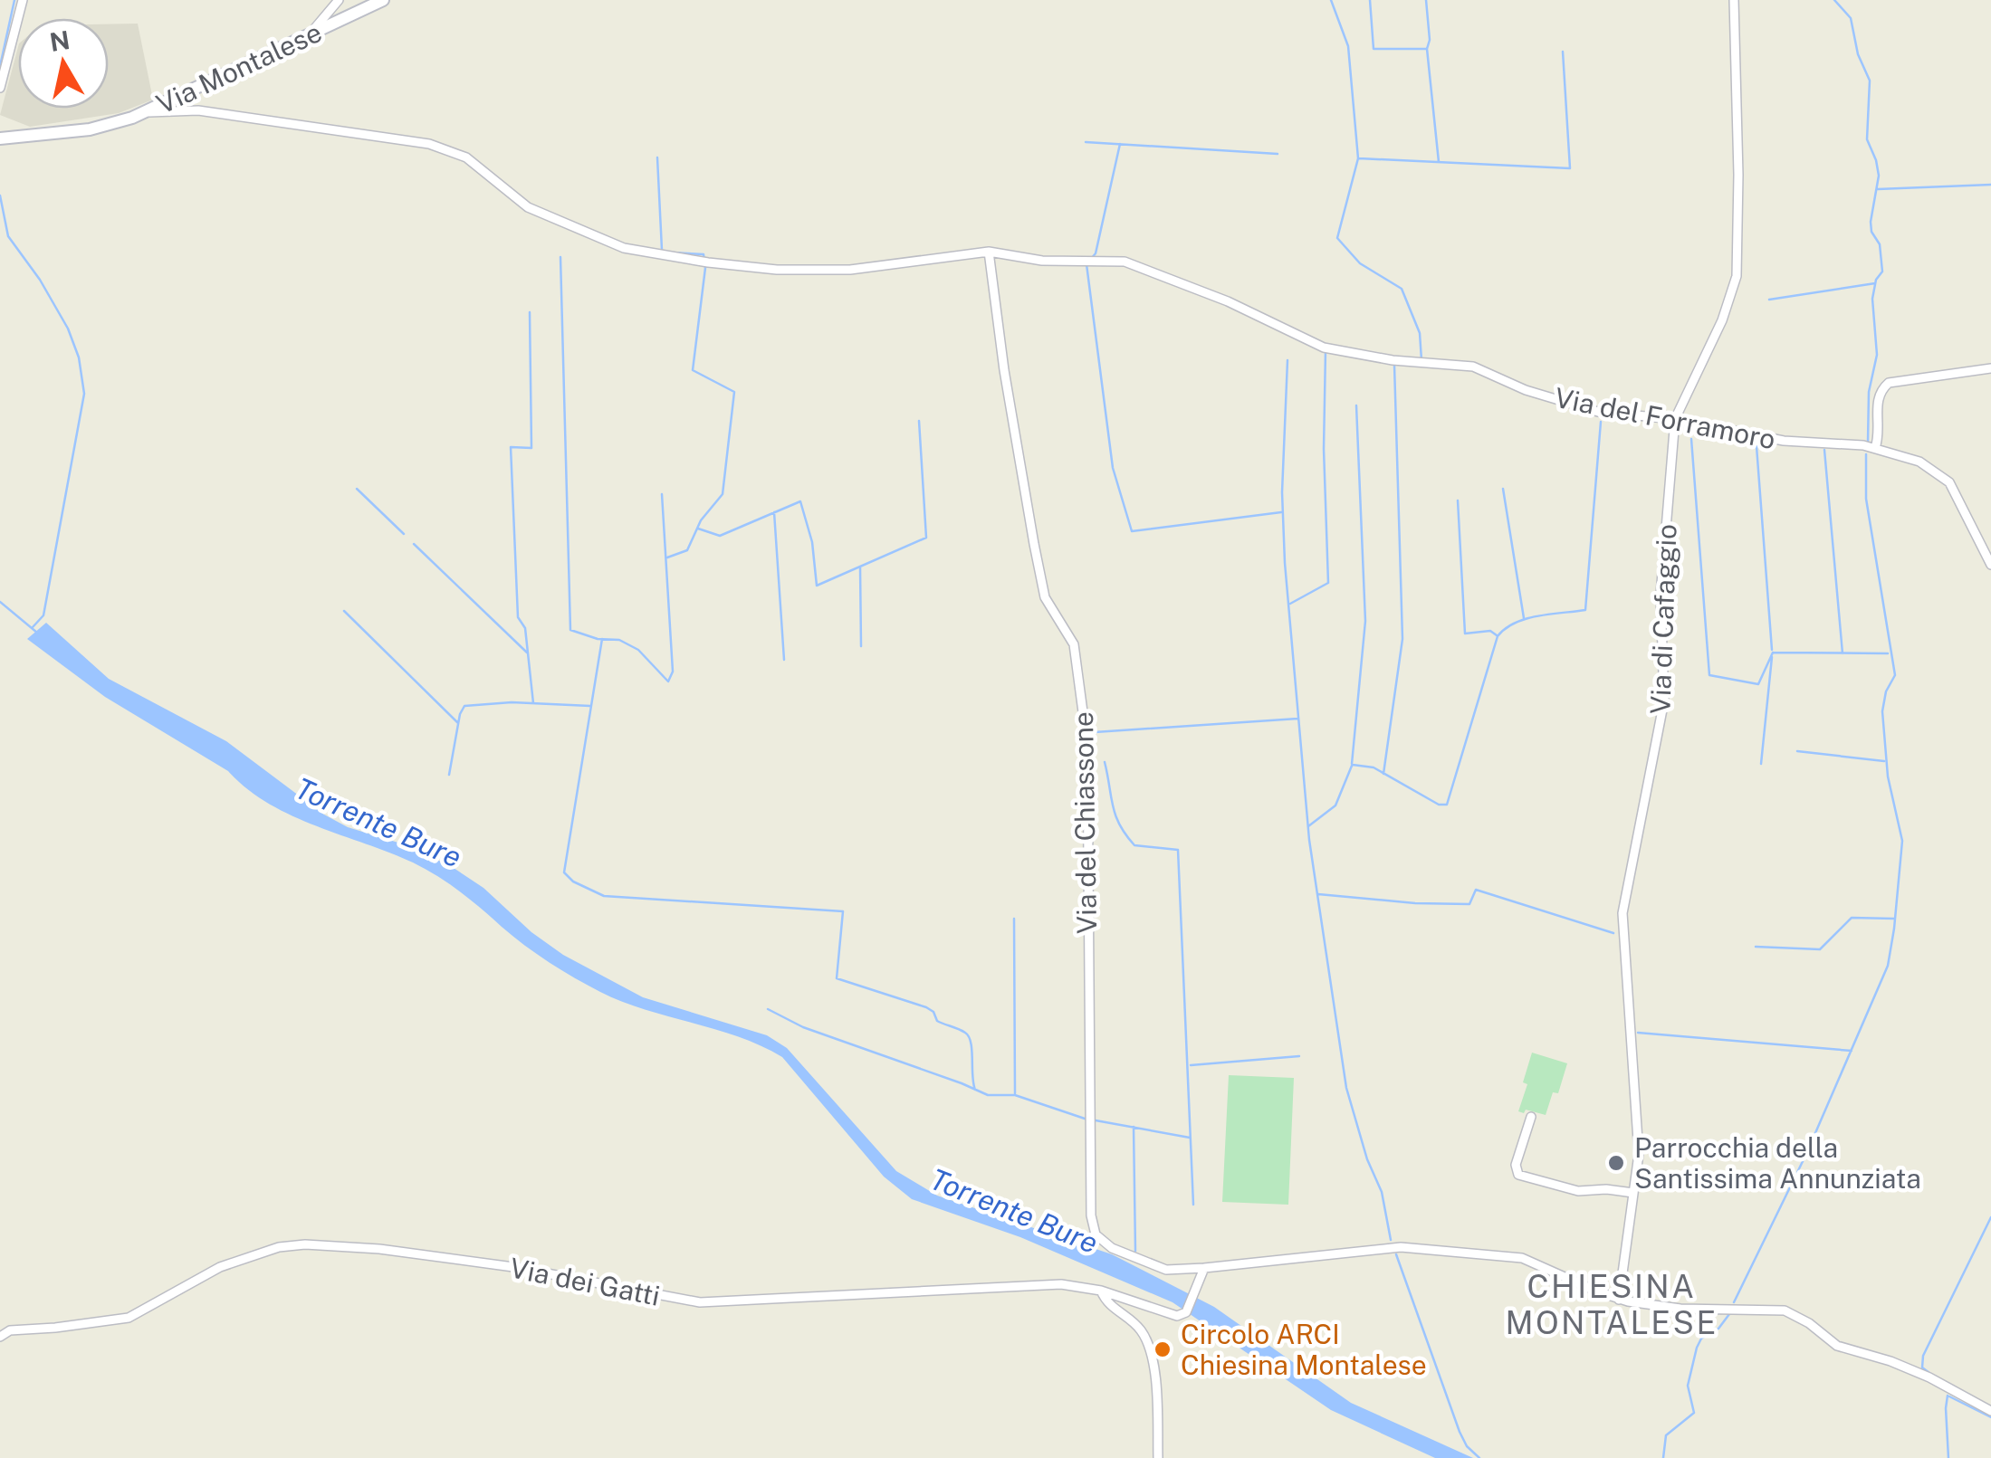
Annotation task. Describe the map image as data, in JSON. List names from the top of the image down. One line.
{"streets":{"main road":["Via Montalese"],"street":["Via del Forramoro","Via di Cafaggio","Via del Chiassone","Via dei Gatti"]},"crossings":[["Via Montalese","Via del Forramoro"],["Via del Forramoro","Via di Cafaggio"],["Via del Forramoro","Via del Chiassone"],["Via di Cafaggio","Via del Chiassone"],["Via del Chiassone","Via dei Gatti"]],"districts":["CHIESINA MONTALESE"],"water":["Torrente Bure"],"places":["Parrocchia della Santissima Annunziata","Circolo ARCI Chiesina Montalese"],"north":"top"}
